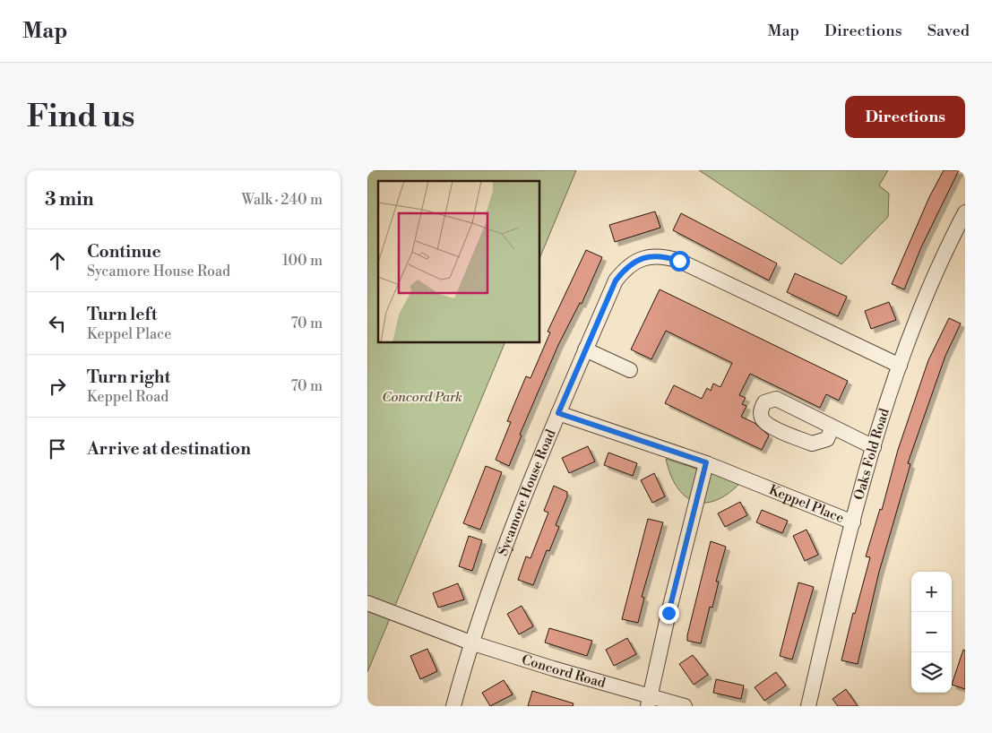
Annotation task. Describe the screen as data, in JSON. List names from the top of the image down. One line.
{"streets":{"street":["Oaks Fold Road","Sycamore House Road","Keppel Place","Concord Road"]},"crossings":[["Oaks Fold Road","Sycamore House Road"],["Oaks Fold Road","Keppel Place"],["Sycamore House Road","Keppel Place"],["Sycamore House Road","Concord Road"]],"parks":["Concord Park"],"page":{"header":"Map","nav":["Map","Directions","Saved"],"buttons":"Directions","title":"Find us","heading":["3 min","Walk · 240 m"],"list":[["Continue","Sycamore House Road","100 m"],["Turn left","Keppel Place","70 m"],["Turn right","Keppel Road","70 m"],"Arrive at destination"],"map_buttons":["+","−"]}}
